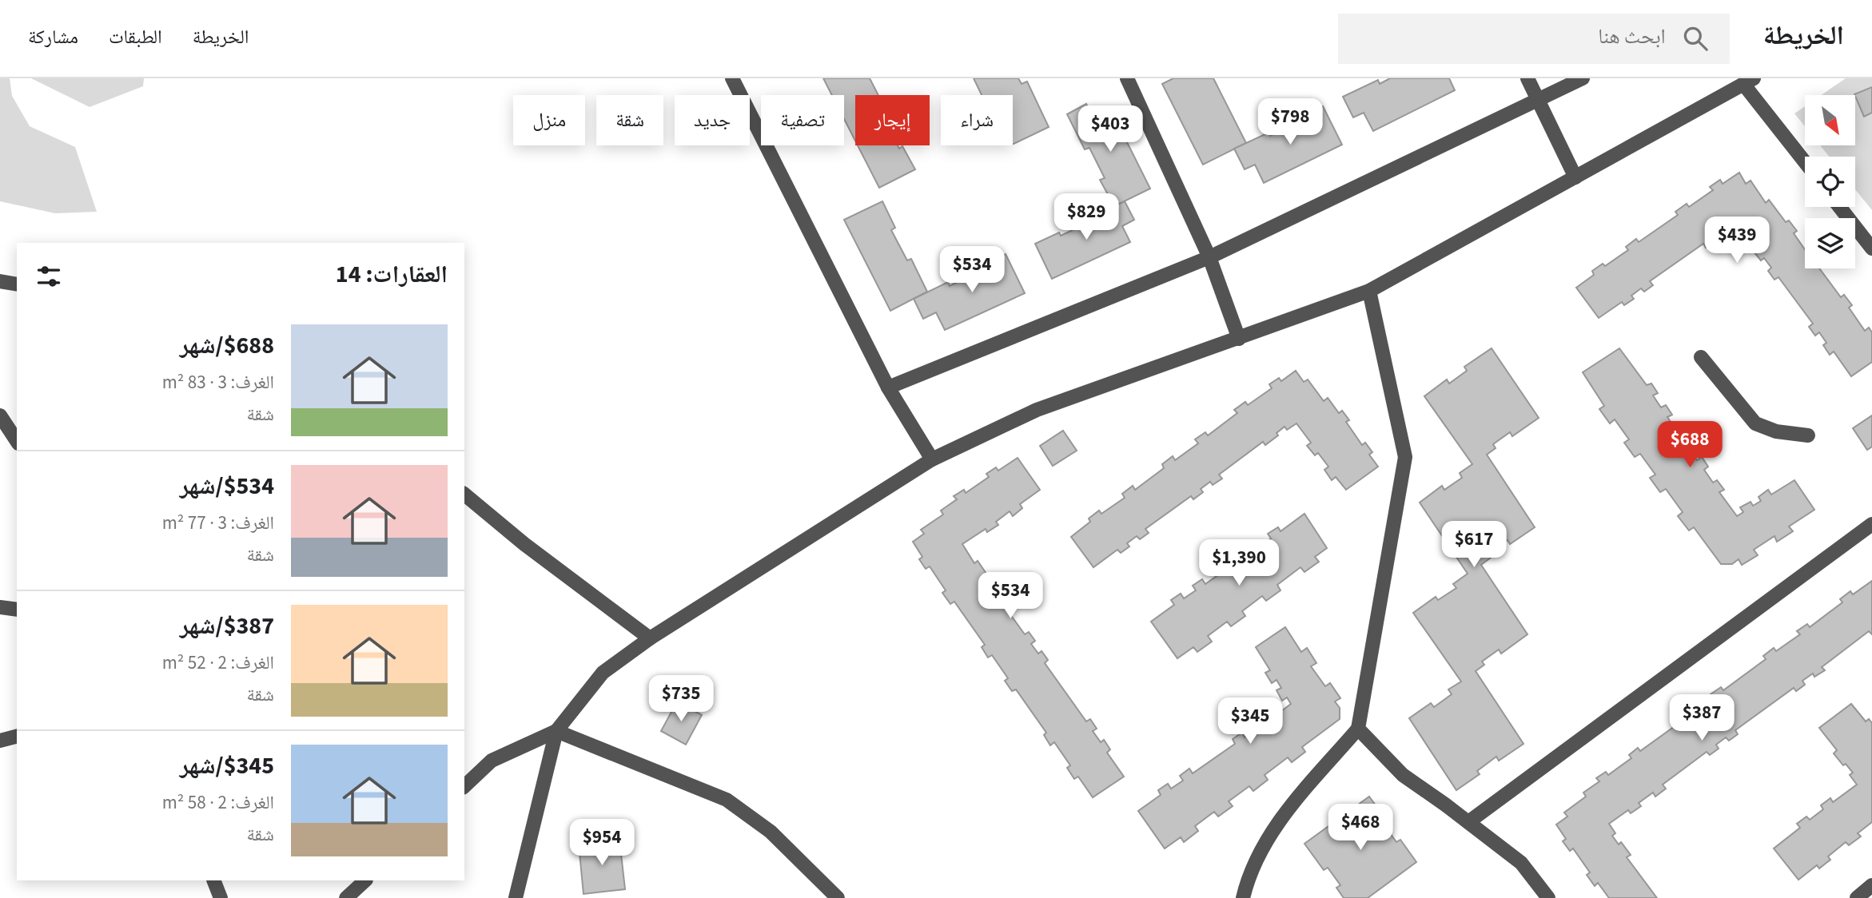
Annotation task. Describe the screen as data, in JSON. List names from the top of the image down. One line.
{"north":"bottom right","page":{"header":"الخريطة","search":"ابحث هنا","nav":["الخريطة","الطبقات","مشاركة"],"chip":["شراء","إيجار","تصفية","جديد","شقة","منزل"],"price":["$798","$403","$829","$439","$534","$688","$617","$1,390","$534","$735","$387","$345","$468","$954"],"heading":"العقارات: 14","list":[{"name":"$688/شهر","note":"الغرف: 3 · 83 m² · شقة"},{"name":"$534/شهر","note":"الغرف: 3 · 77 m² · شقة"},{"name":"$387/شهر","note":"الغرف: 2 · 52 m² · شقة"},{"name":"$345/شهر","note":"الغرف: 2 · 58 m² · شقة"}]}}
